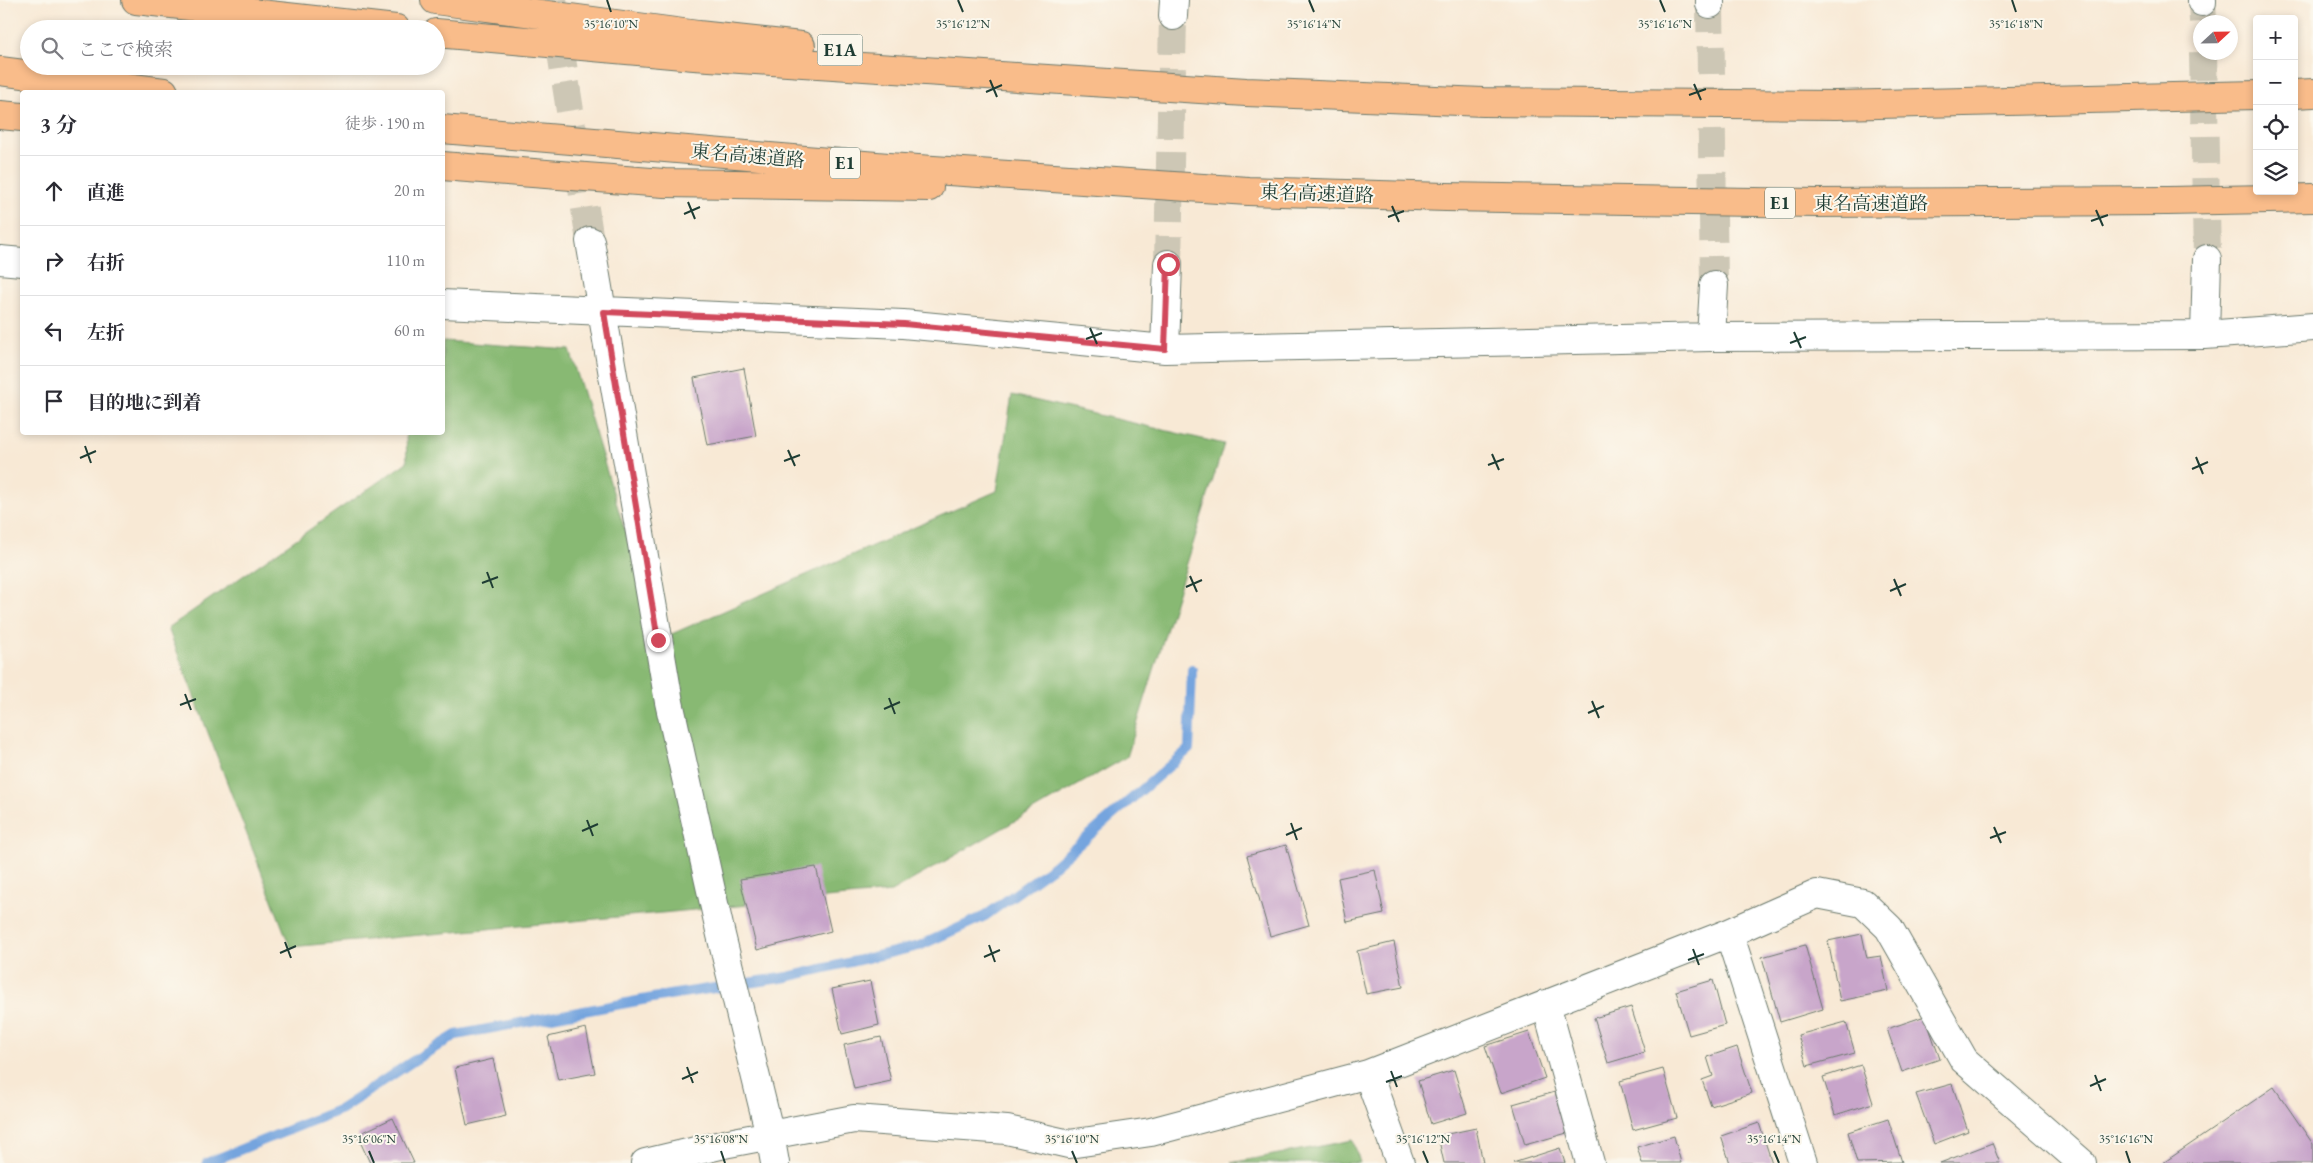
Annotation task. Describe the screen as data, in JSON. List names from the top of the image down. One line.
{"streets":{"highway":["E1A","東名高速道路","E1"]},"north":"right","page":{"map_buttons":["+","−"],"search":"ここで検索","heading":["3 分","徒歩 · 190 m"],"list":[["直進","20 m"],["右折","110 m"],["左折","60 m"],"目的地に到着"]},"coordinates":["35°16'18\"N","35°16'10\"N","35°16'12\"N","35°16'14\"N","35°16'16\"N","35°16'06\"N","35°16'08\"N"]}
